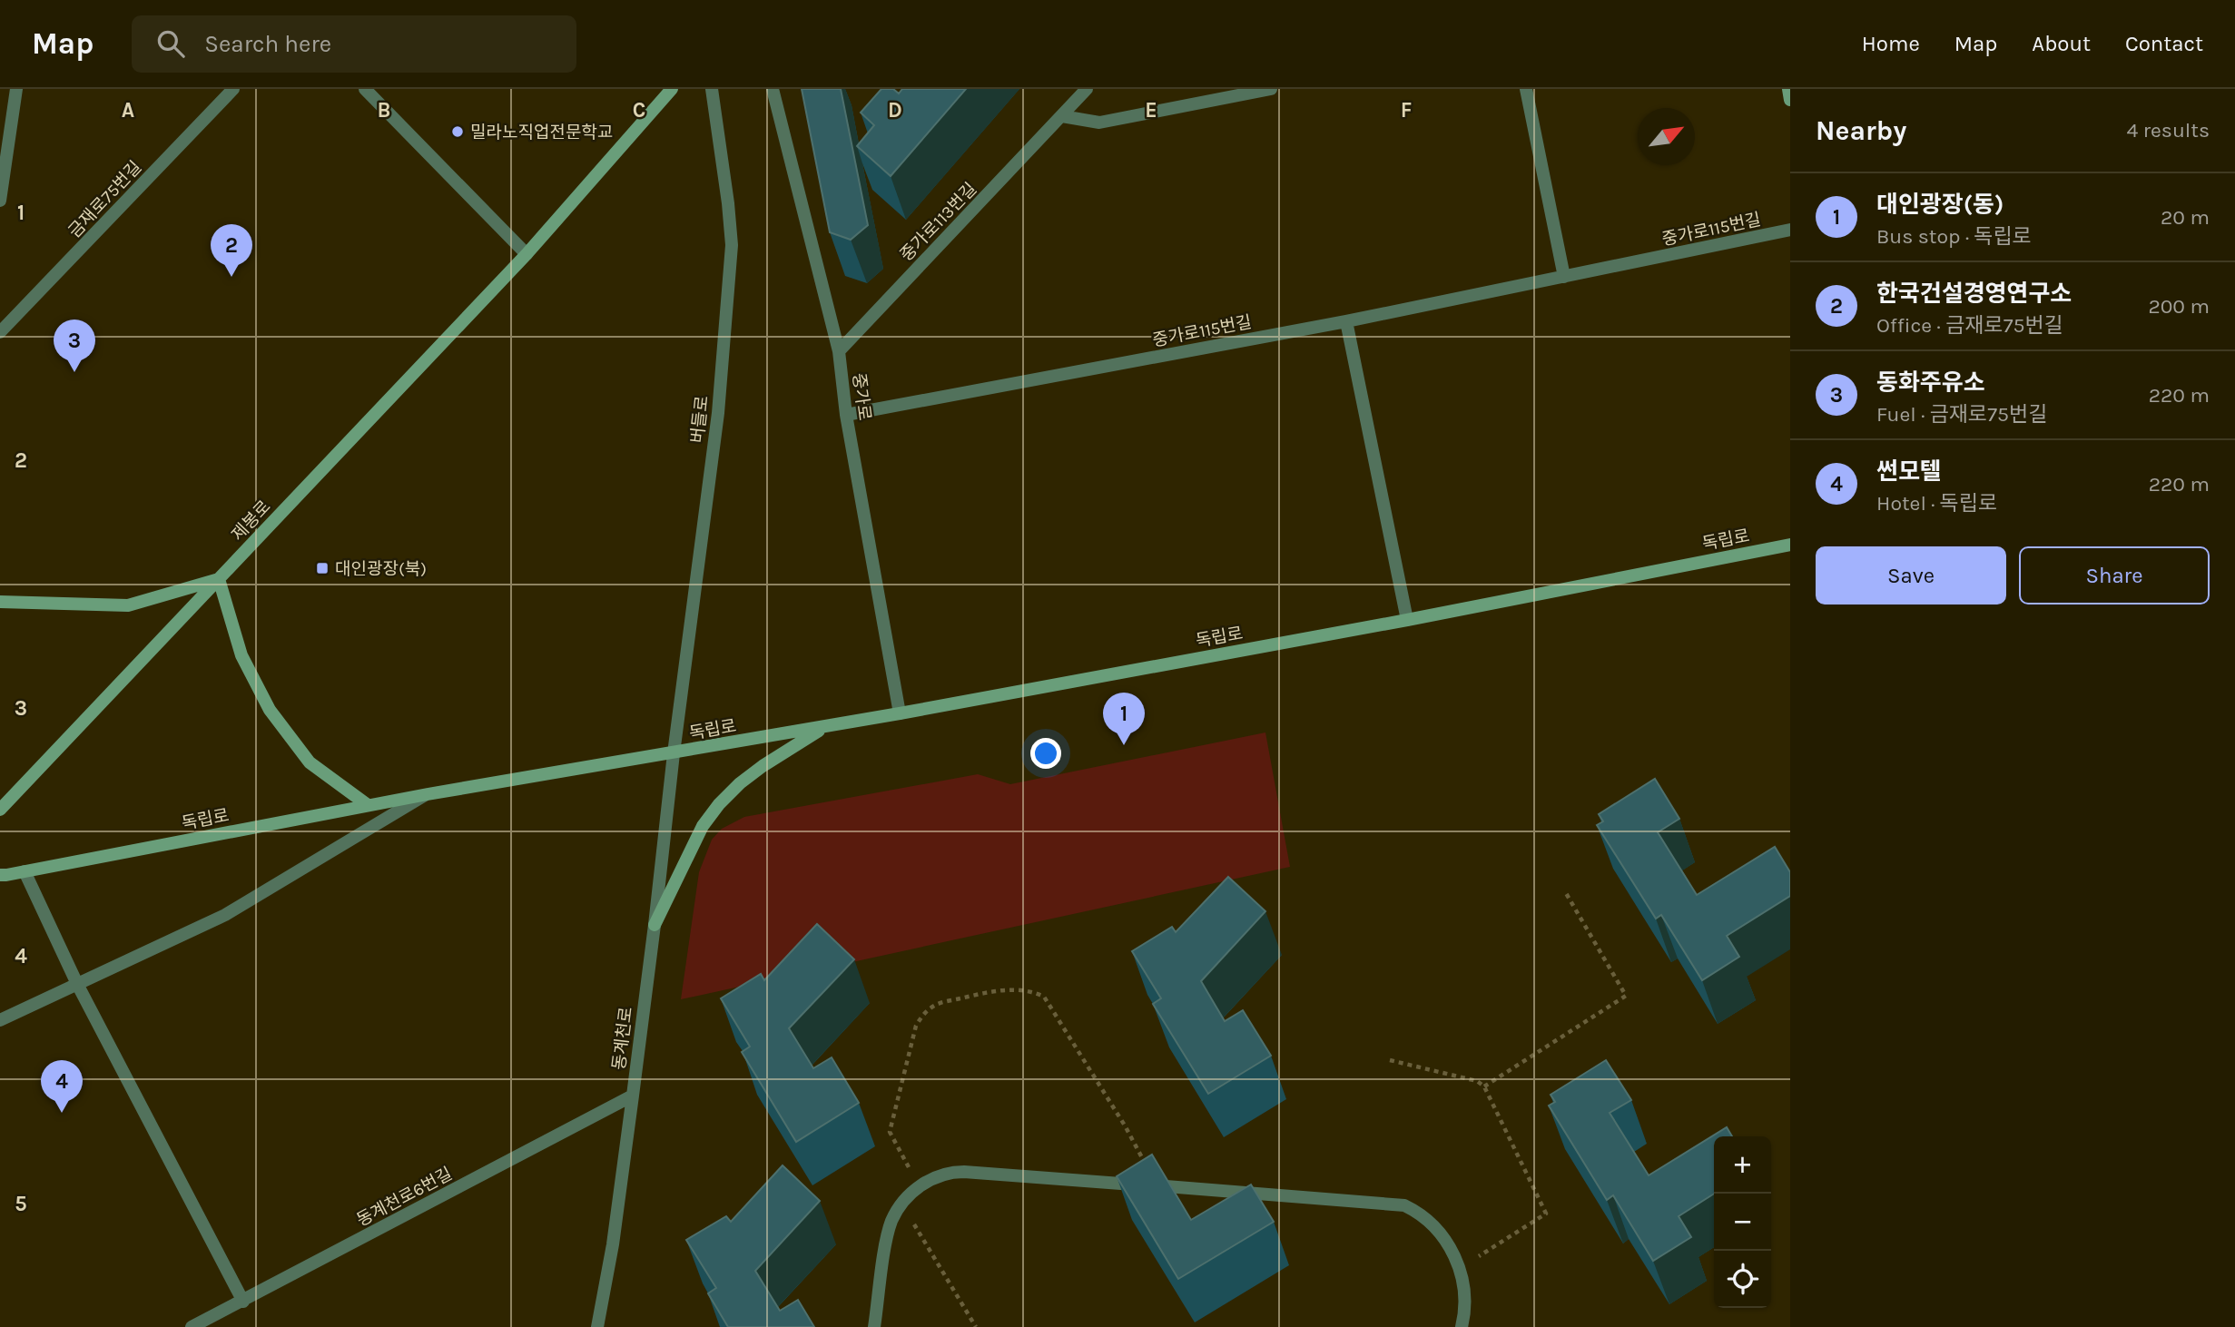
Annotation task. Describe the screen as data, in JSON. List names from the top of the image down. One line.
{"streets":{"main road":["제봉로","독립로"],"street":["금재로75번길","중가로113번길","중가로115번길","중가로","버들로","동계천로","동계천로6번길"]},"crossings":[["중가로113번길","중가로"],["중가로115번길","중가로"],["중가로","독립로"],["버들로","독립로"],["버들로","동계천로"],["독립로","동계천로"],["동계천로","동계천로6번길"]],"places":{"other":["밀라노직업전문학교"],"transit":["대인광장(북)"]},"north":"top right","page":{"header":"Map","search":"Search here","nav":["Home","Map","About","Contact"],"heading":["Nearby","4 results"],"list":[{"mark":"1","name":"대인광장(동)","note":"Bus stop · 독립로","value":"20 m"},{"mark":"2","name":"한국건설경영연구소","note":"Office · 금재로75번길","value":"200 m"},{"mark":"3","name":"동화주유소","note":"Fuel · 금재로75번길","value":"220 m"},{"mark":"4","name":"썬모텔","note":"Hotel · 독립로","value":"220 m"}],"pins":["2","3","1","4"],"buttons":["Save","Share"],"map_buttons":["+","−"]},"grid":{"columns":["A","B","C","D","E","F"],"rows":["1","2","3","4","5"]}}
